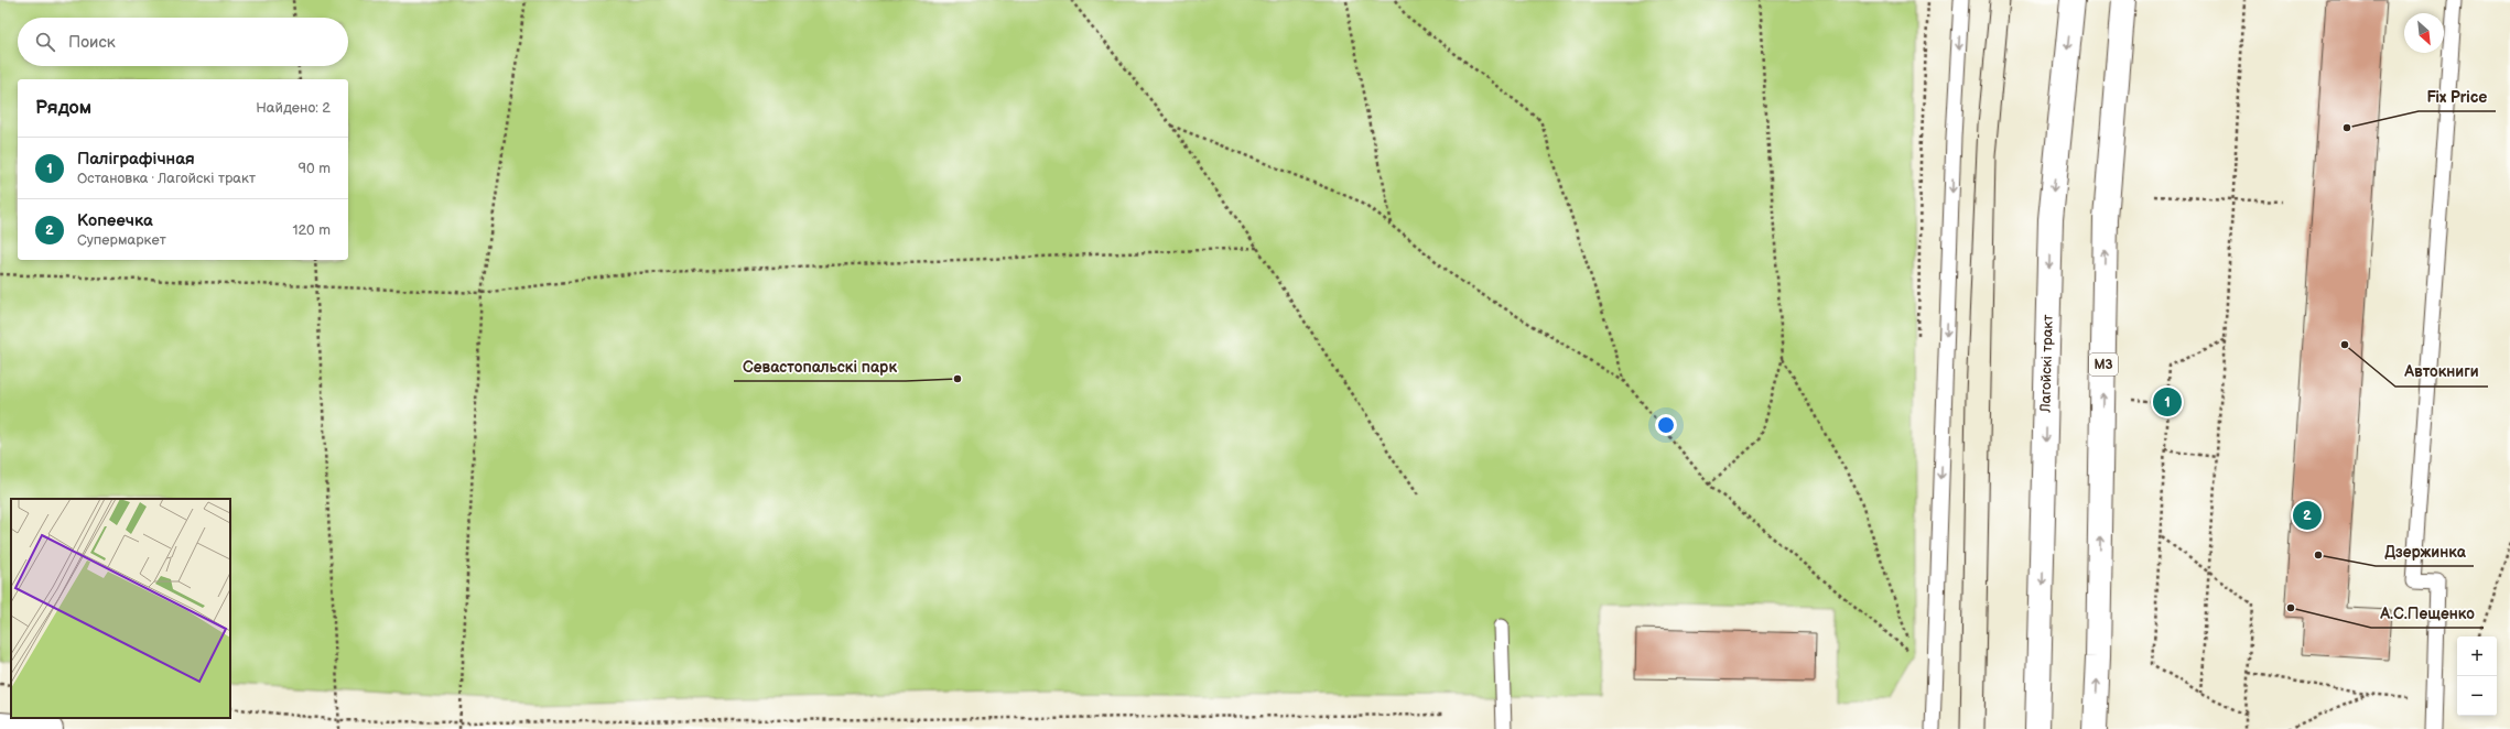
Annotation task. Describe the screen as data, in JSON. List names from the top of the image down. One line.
{"streets":{"main road":["Лагойскі тракт","М3"]},"places":["Fix Price","Автокниги","Севастопальскі парк","Дзержинка","А.С.Пещенко"],"north":"bottom right","page":{"search":"Поиск","heading":["Рядом","Найдено: 2"],"list":[{"mark":"1","name":"Паліграфічная","note":"Остановка · Лагойскі тракт","value":"90 m"},{"mark":"2","name":"Копеечка","note":"Супермаркет","value":"120 m"}],"pins":["1","2"],"map_buttons":["+","−"]}}
